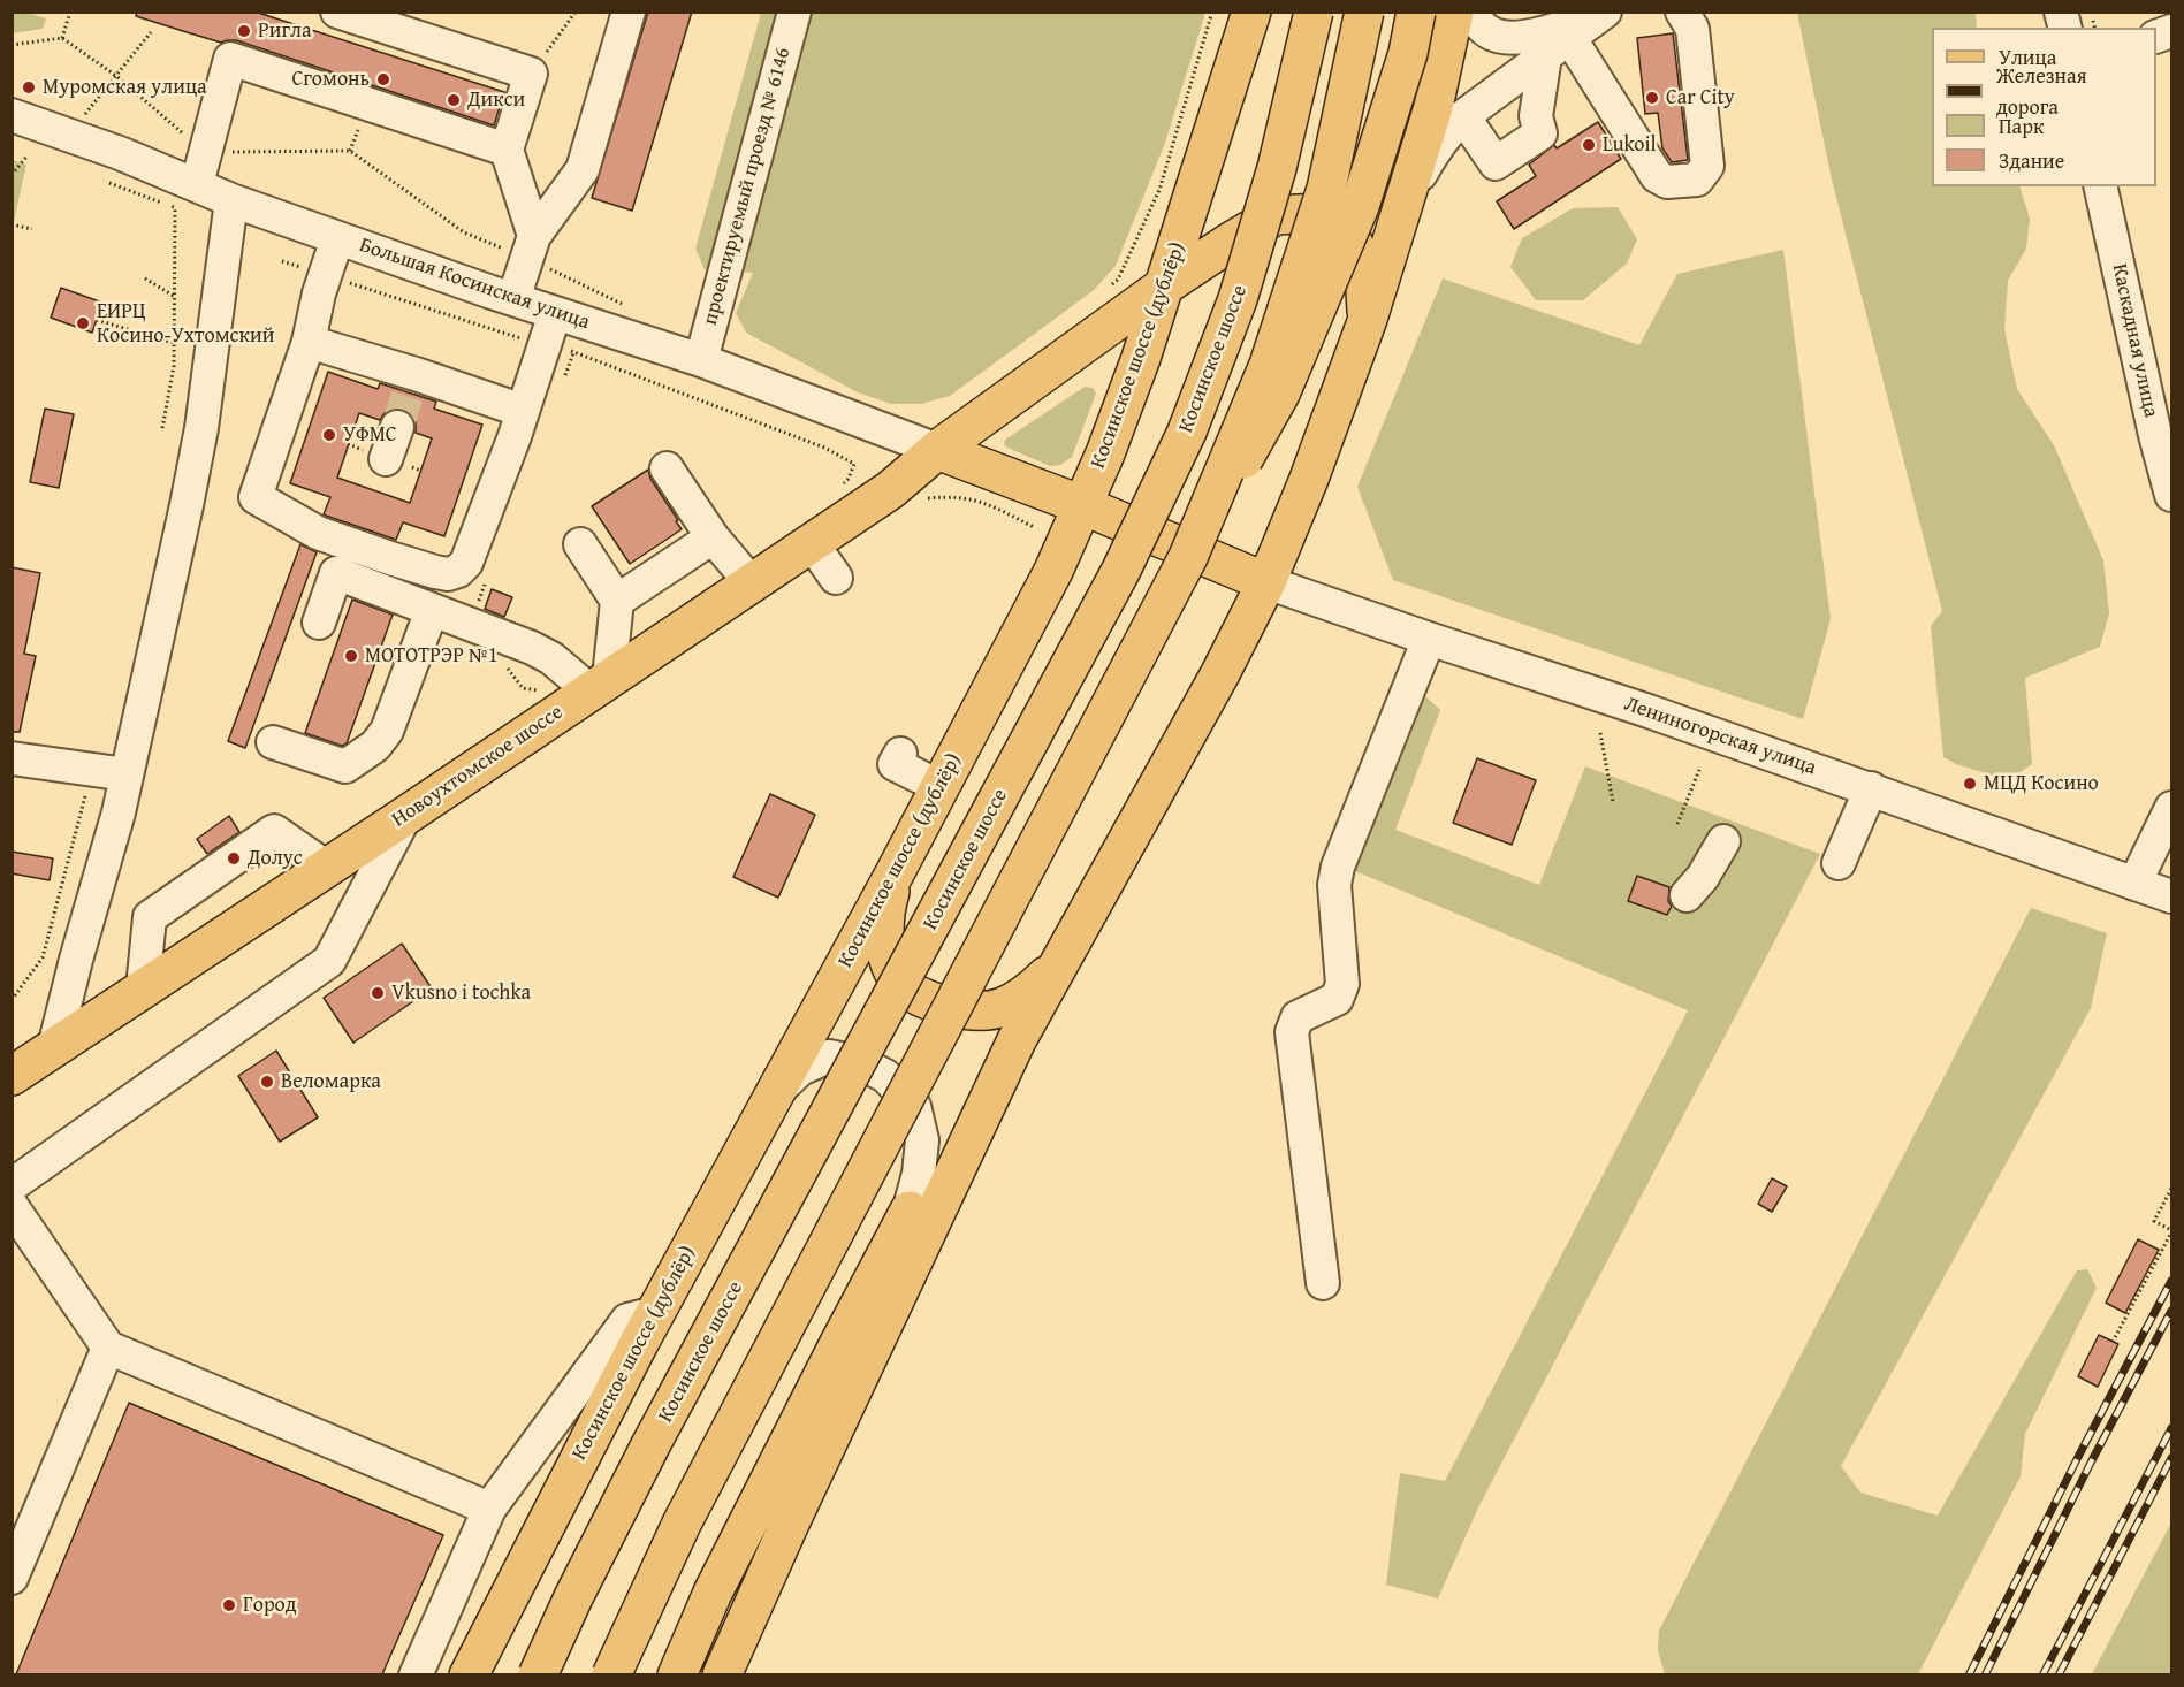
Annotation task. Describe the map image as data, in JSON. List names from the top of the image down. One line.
{"streets":{"main road":["Косинское шоссе (дублёр)","Косинское шоссе","Новоухтомское шоссе"],"street":["проектируемый проезд № 6146","Большая Косинская улица","Каскадная улица","Лениногорская улица"]},"crossings":[["проектируемый проезд № 6146","Большая Косинская улица"],["Большая Косинская улица","Новоухтомское шоссе"],["Косинское шоссе (дублёр)","Новоухтомское шоссе"]],"places":["Ригла","Сгомонь","Муромская улица","Car City","Дикси","Lukoil","ЕИРЦ Косино-Ухтомский","УФМС","МОТОТРЭР №1","МЦД Косино","Долус","Vkusno i tochka","Веломарка","Город"],"legend":["Улица","Железная дорога","Парк","Здание"]}
